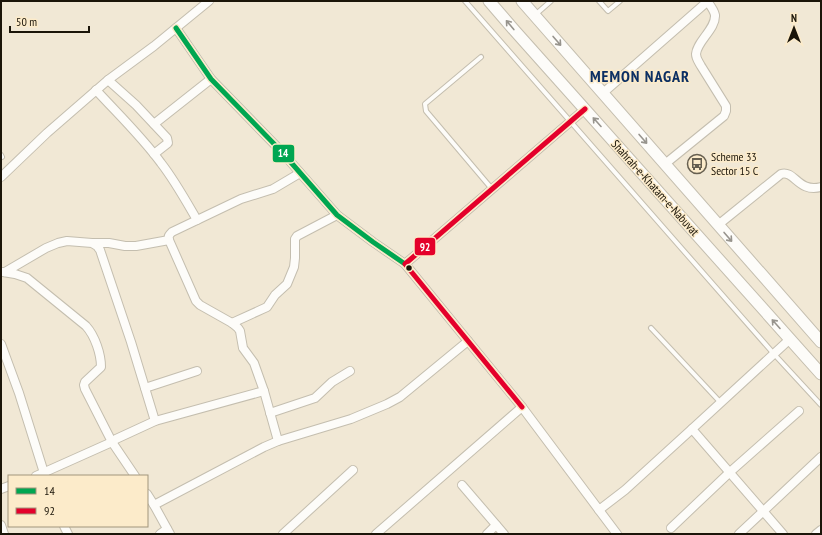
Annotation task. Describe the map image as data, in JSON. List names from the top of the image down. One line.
{"streets":{"main road":["Shahrah-e-Khatam-e-Nabuvat"]},"districts":["MEMON NAGAR"],"places":{"bus stop":["Scheme 33 Sector 15 C"]},"lines":["transit line 14","transit line 92"],"legend":["14","92"],"scale_bar":"50 m","north":"top"}
